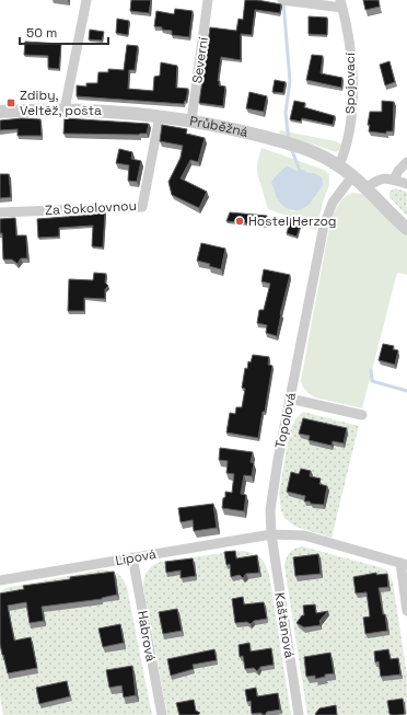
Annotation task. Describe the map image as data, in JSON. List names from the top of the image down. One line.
{"streets":{"street":["Severní","Spojovací","Průběžná","Za Sokolovnou","Topolová","Lipová","Kaštanová","Habrová"]},"crossings":[["Severní","Průběžná"],["Spojovací","Průběžná"],["Průběžná","Za Sokolovnou"],["Průběžná","Topolová"],["Topolová","Lipová"],["Topolová","Kaštanová"],["Lipová","Kaštanová"],["Lipová","Habrová"]],"places":{"transit":["Zdiby, Veltěž, pošta"],"other":["Hostel Herzog"]},"scale_bar":"50 m"}
